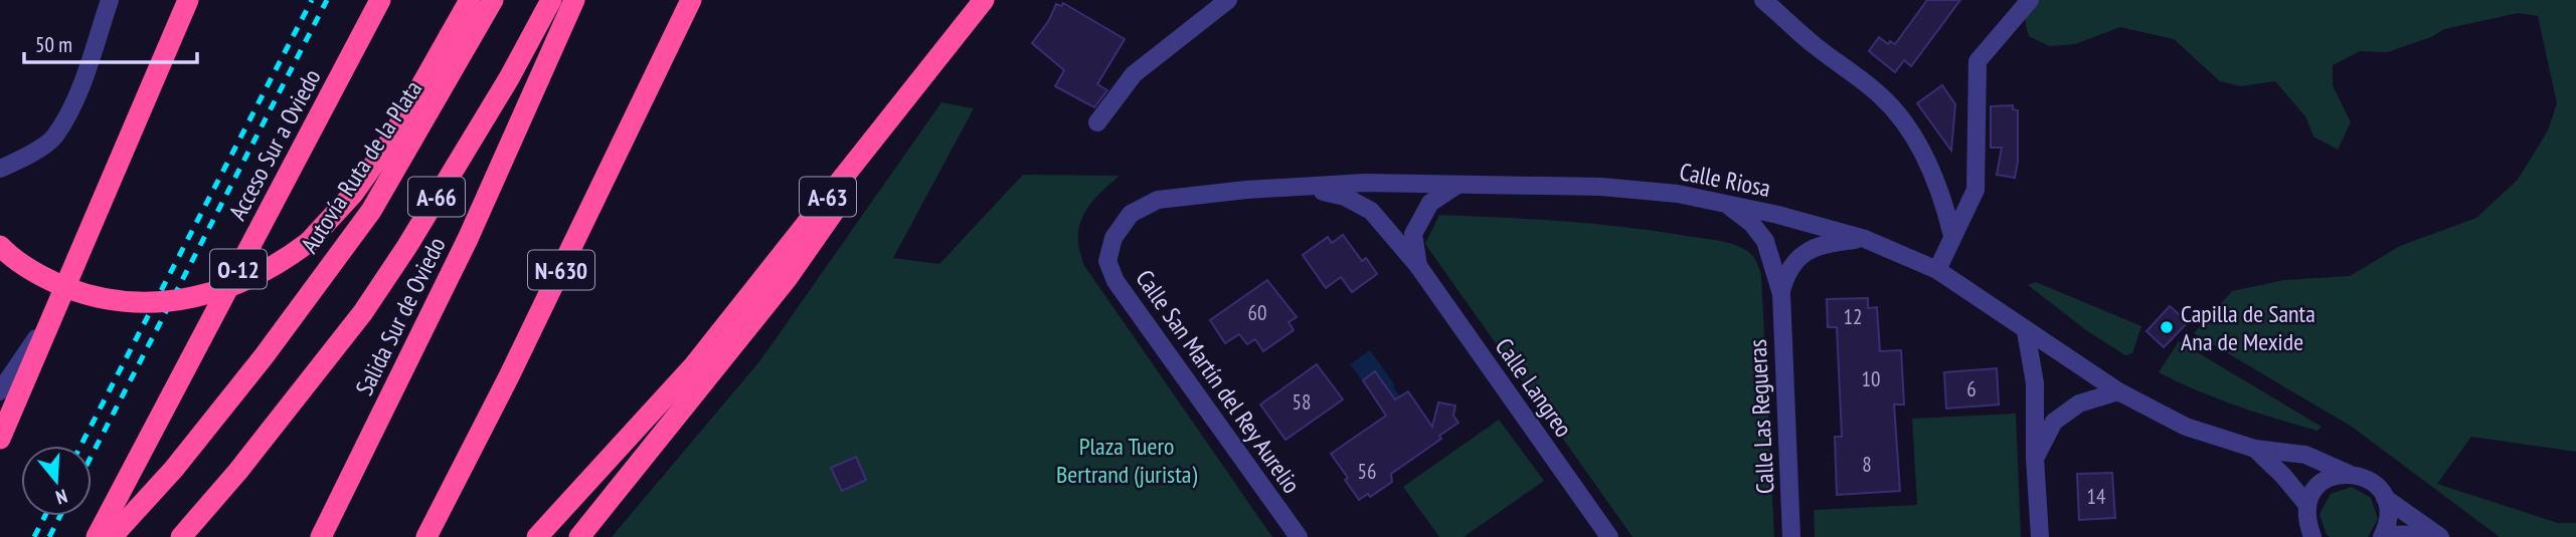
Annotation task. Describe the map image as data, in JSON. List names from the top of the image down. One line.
{"streets":{"highway":["Acceso Sur a Oviedo","Autovía Ruta de la Plata","A-66","A-63","O-12","N-630","Salida Sur de Oviedo"],"street":["Calle Riosa","Calle San Martín del Rey Aurelio","Calle Langreo","Calle Las Regueras"]},"crossings":[["Calle Riosa","Calle San Martín del Rey Aurelio"],["Calle Riosa","Calle Langreo"],["Calle Riosa","Calle Las Regueras"]],"parks":["Plaza Tuero Bertrand (jurista)"],"places":["Capilla de Santa Ana de Mexide"],"house_numbers":["60","12","10","6","58","8","56","14"],"scale_bar":"50 m","north":"bottom"}
